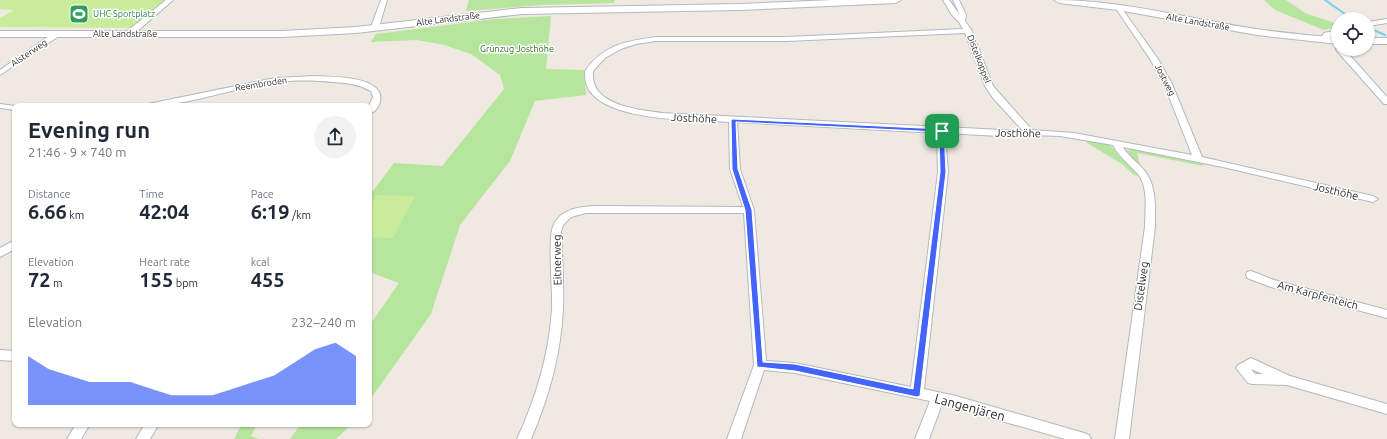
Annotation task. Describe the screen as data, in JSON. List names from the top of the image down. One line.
{"streets":{"main road":["Alte Landstraße"],"street":["Alsterweg","Distelkoppel","Jostweg","Reembroden","Josthöhe","Eitnerweg","Distelweg","Am Karpfenteich","Langenjären"]},"crossings":[["Alte Landstraße","Alsterweg"],["Alte Landstraße","Jostweg"],["Distelkoppel","Josthöhe"],["Jostweg","Josthöhe"],["Josthöhe","Distelweg"]],"parks":["Grünzug Josthöhe"],"places":{"sports":["UHC Sportplatz"]},"page":{"heading":["Evening run","21:46 · 9 × 740 m"],"stats":[["Distance","6.66 km"],["Time","42:04"],["Pace","6:19 /km"],["Elevation","72 m"],["Heart rate","155 bpm"],["kcal","455"]],"chart":["Elevation","232–240 m"]}}
